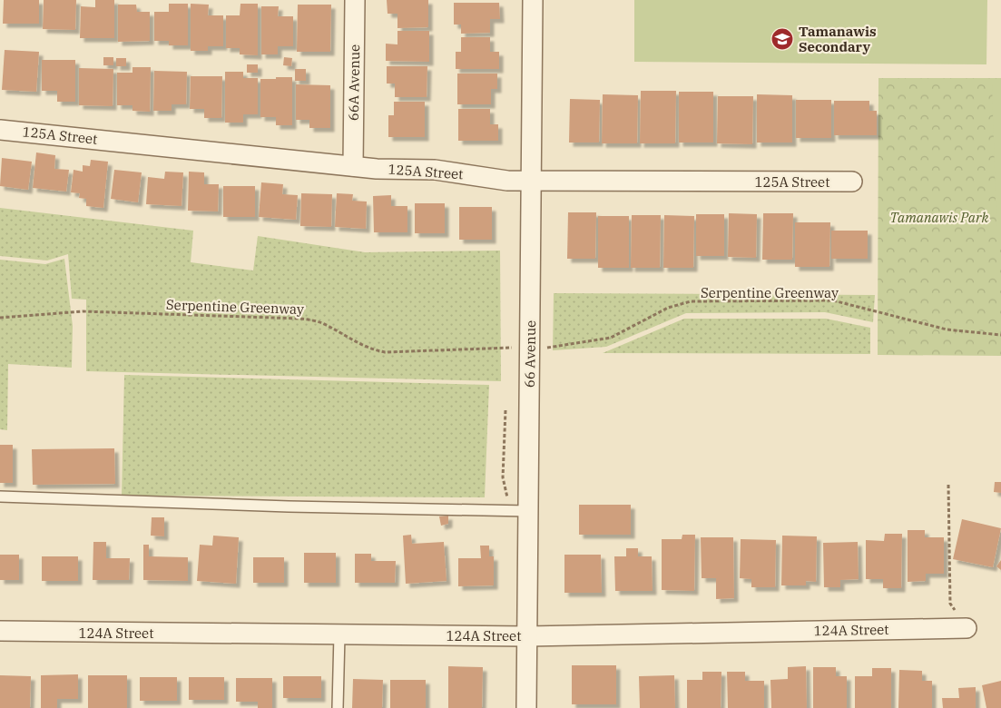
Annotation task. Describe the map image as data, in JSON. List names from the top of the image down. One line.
{"streets":{"street":["66A Avenue","125A Street","66 Avenue","124A Street"],"path":["Serpentine Greenway"]},"crossings":[["66A Avenue","125A Street"],["125A Street","66 Avenue"],["66 Avenue","124A Street"]],"parks":["Tamanawis Park"],"places":{"school or university":["Tamanawis Secondary"]}}
